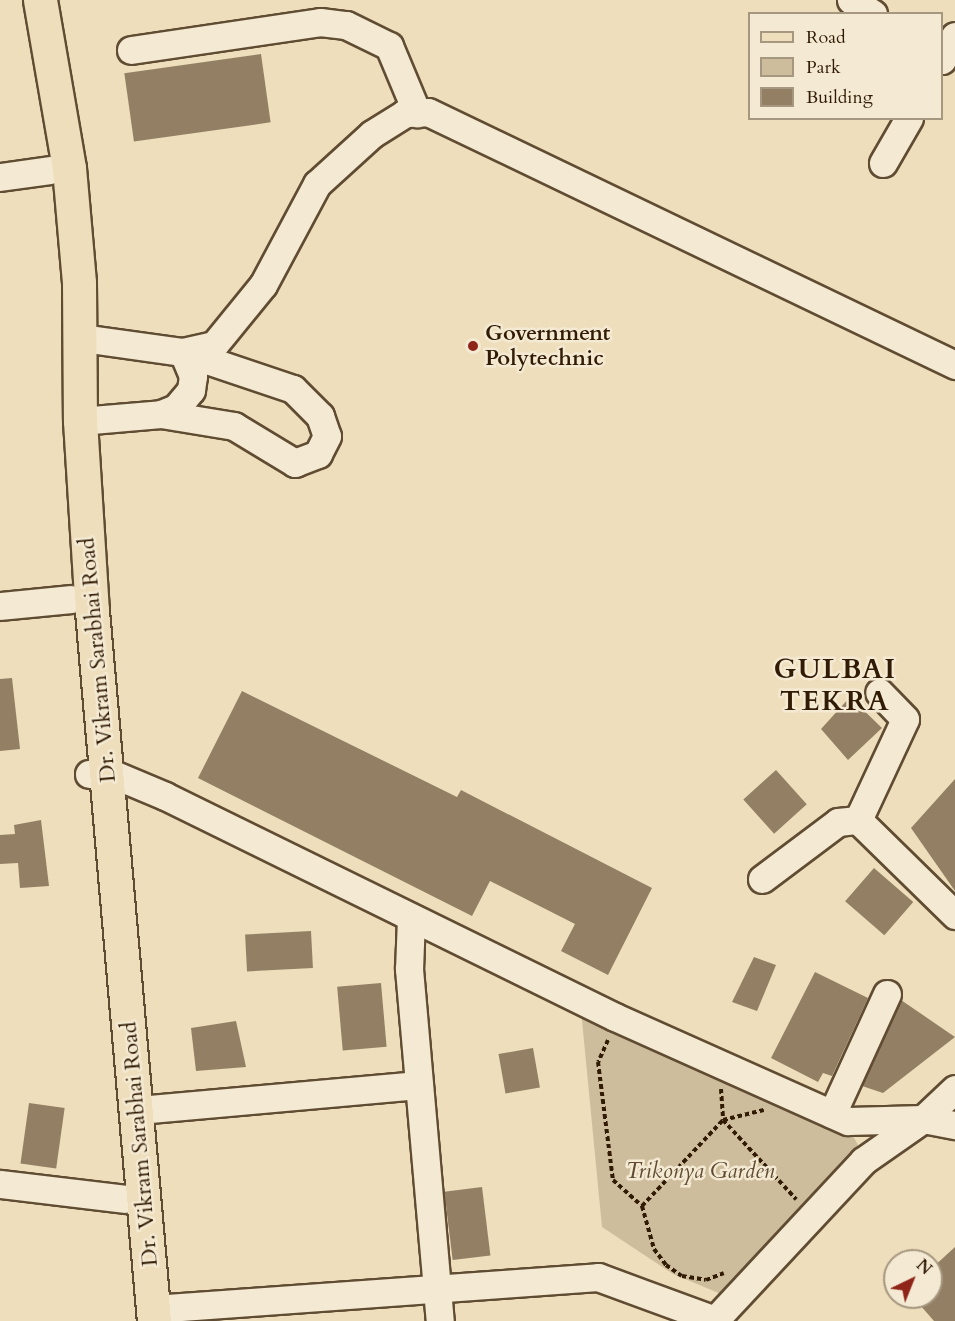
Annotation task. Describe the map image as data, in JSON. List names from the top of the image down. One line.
{"streets":{"main road":["Dr. Vikram Sarabhai Road"]},"districts":["GULBAI TEKRA"],"parks":["Trikonya Garden"],"places":["Government Polytechnic"],"legend":["Road","Park","Building"],"north":"top right"}
